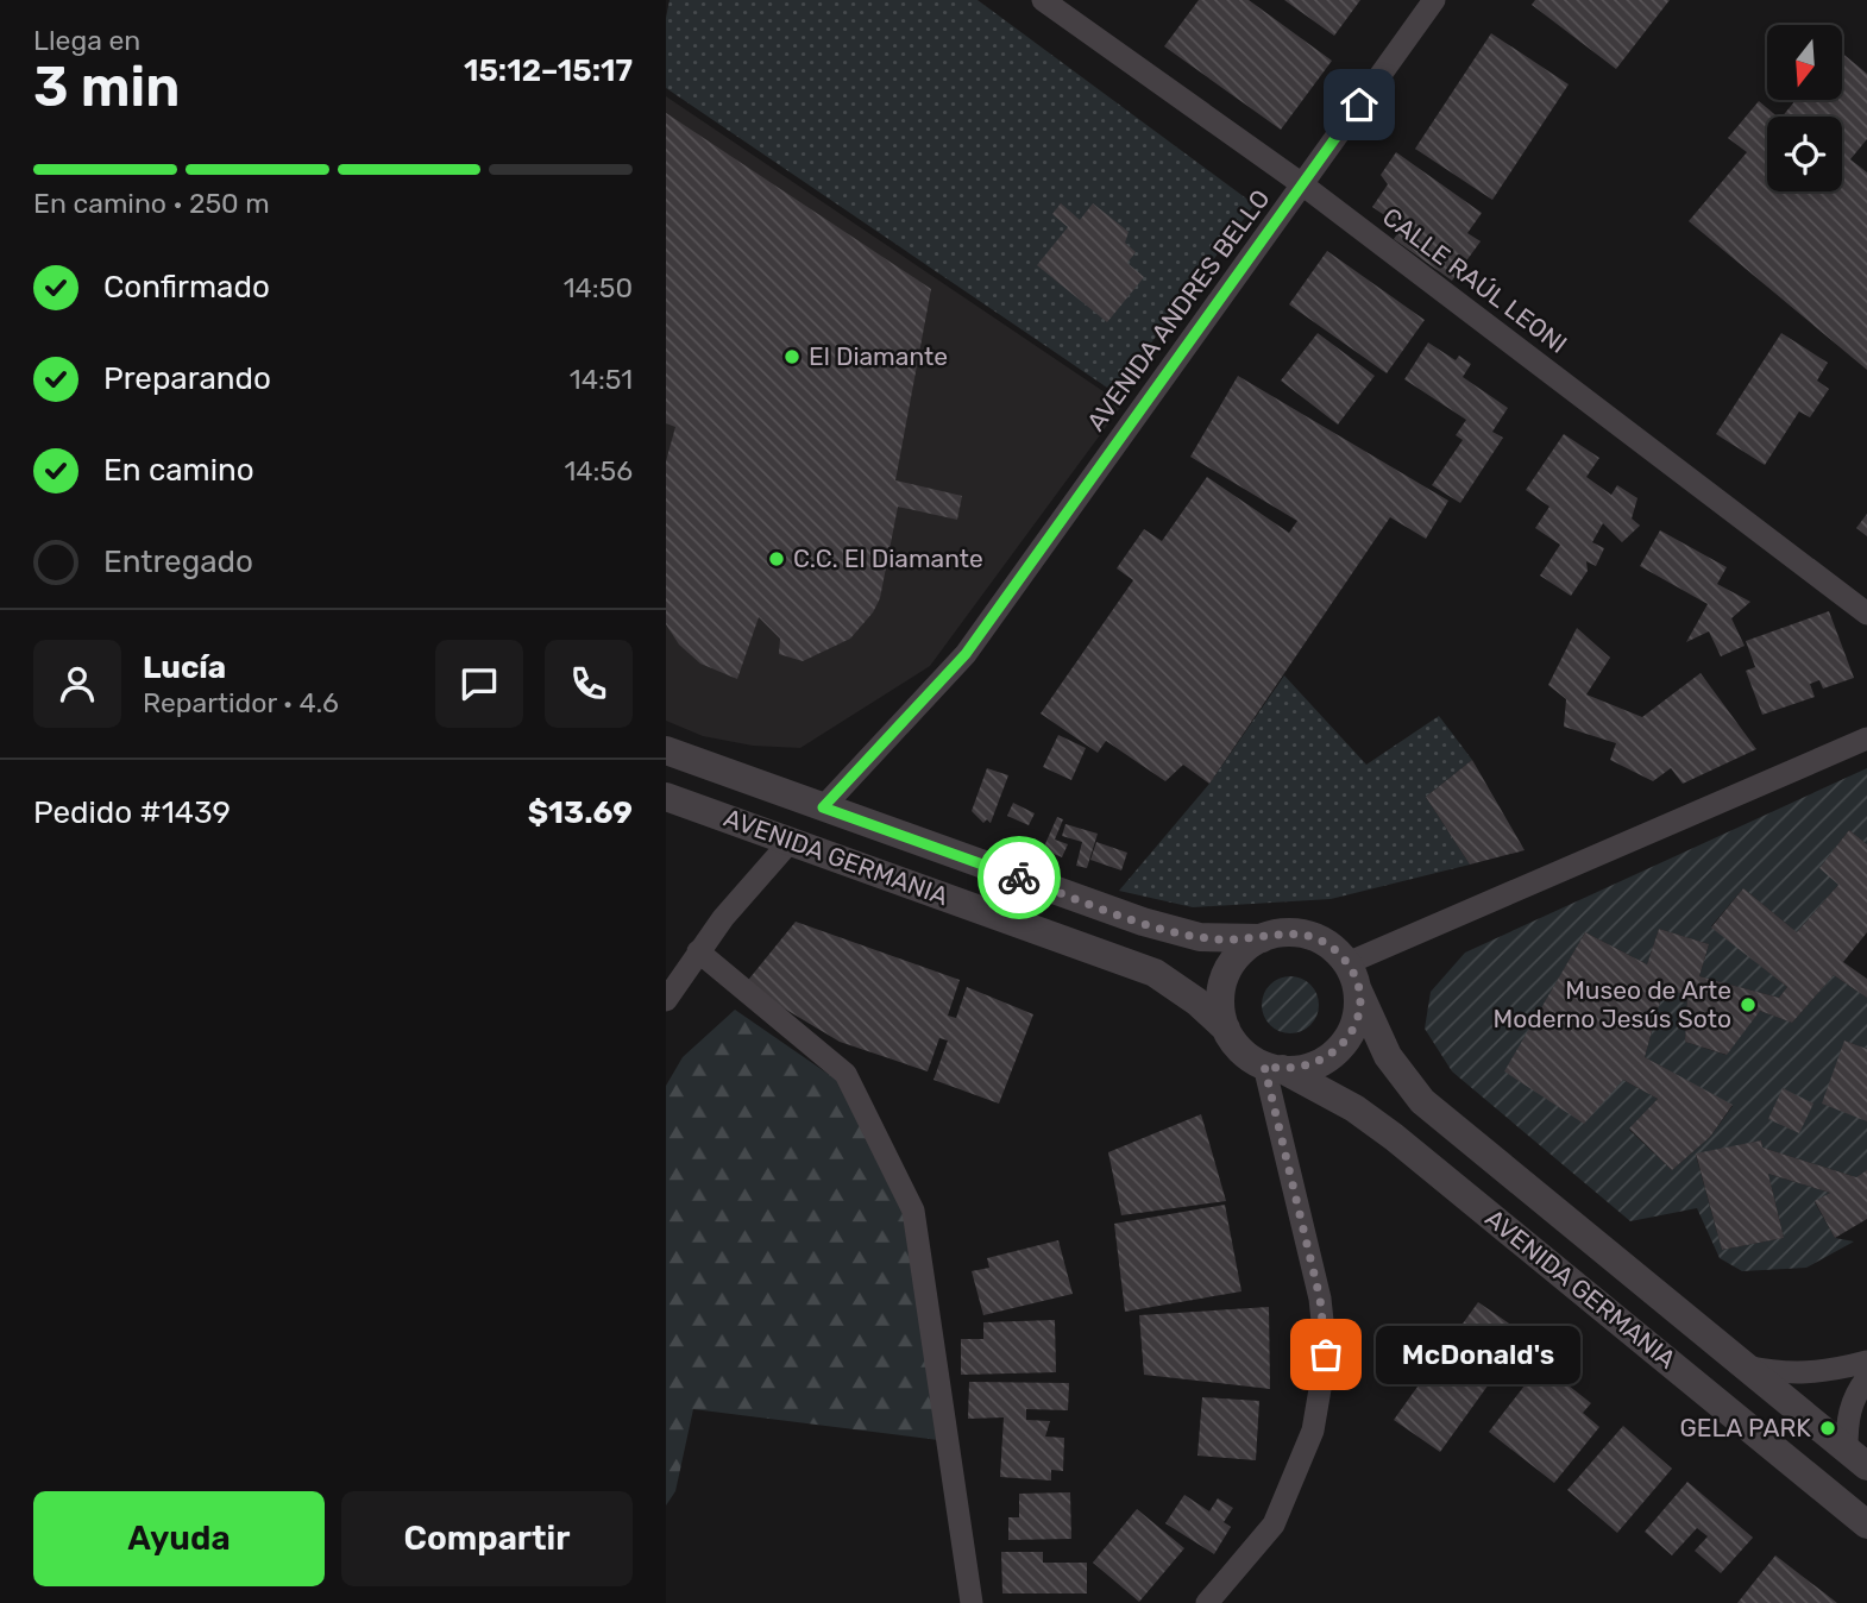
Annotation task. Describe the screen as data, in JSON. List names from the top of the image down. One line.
{"streets":{"street":["CALLE RAÚL LEONI","AVENIDA ANDRES BELLO","AVENIDA GERMANIA"]},"crossings":[["CALLE RAÚL LEONI","AVENIDA ANDRES BELLO"],["AVENIDA ANDRES BELLO","AVENIDA GERMANIA"]],"places":["El Diamante","C.C. El Diamante","Museo de Arte Moderno Jesús Soto","McDonald's","GELA PARK"],"north":"bottom","page":{"heading":["3 min","Llega en","15:12–15:17"],"panel":["Lucía","Repartidor · 4.6","Pedido #1439","$13.69"],"bar":"En camino · 250 m","list":[["Confirmado","14:50"],["Preparando","14:51"],["En camino","14:56"],"Entregado"],"bubble":"McDonald's","buttons":["Ayuda","Compartir"]}}
